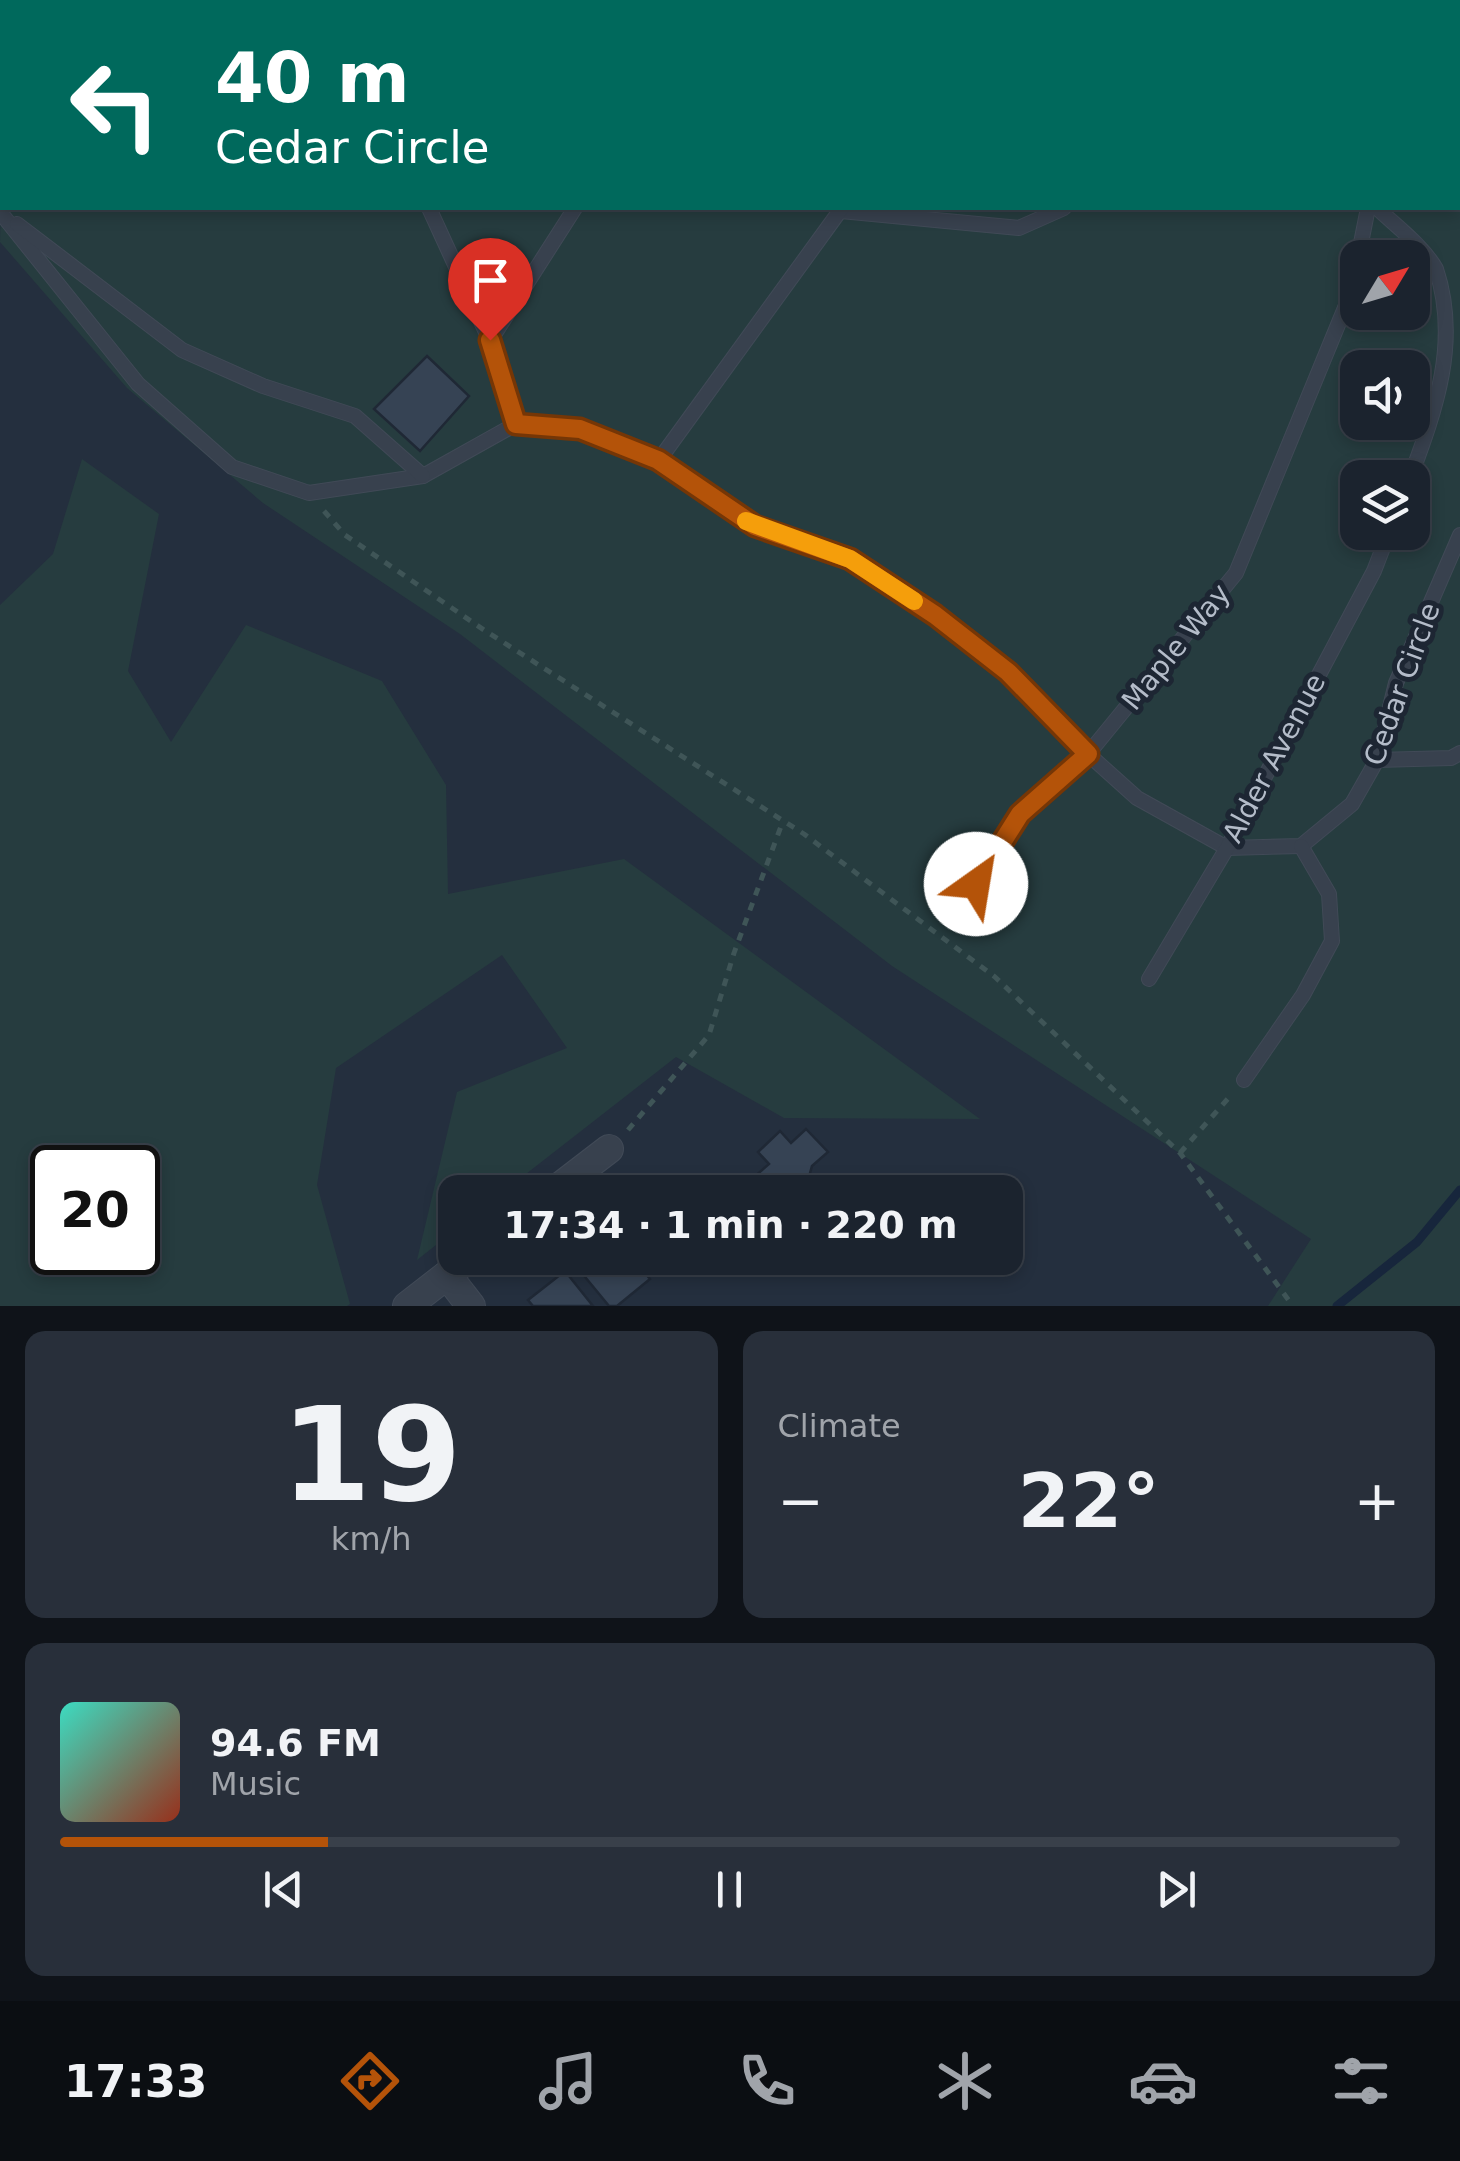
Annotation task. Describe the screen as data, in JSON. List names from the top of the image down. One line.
{"streets":{"lane":["Maple Way","Cedar Circle","Alder Avenue"]},"north":"top right","page":{"turn":["40 m","Cedar Circle"],"limit":"20","trip":"17:34 · 1 min · 220 m","tile":[["19","km/h"],"Climate"],"heat":["−","22°","+"],"song":["94.6 FM","Music"],"tabs":"17:33"}}
